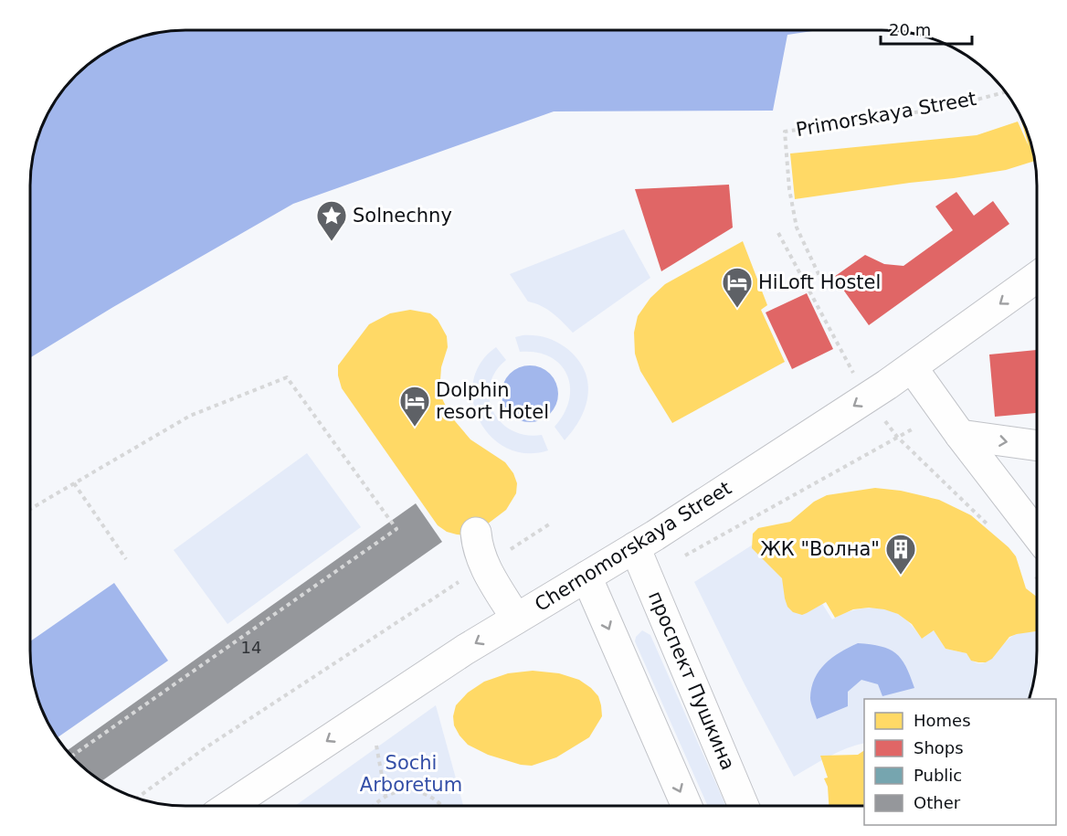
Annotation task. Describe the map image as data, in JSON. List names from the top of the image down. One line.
{"streets":{"main road":["Chernomorskaya Street","проспект Пушкина"],"path":["Primorskaya Street"]},"crossings":[["Chernomorskaya Street","проспект Пушкина"]],"one_way":["Chernomorskaya Street"],"parks":["Sochi Arboretum"],"places":{"place":["Solnechny"],"hotel":["HiLoft Hostel","Dolphin resort Hotel"],"building":["ЖК \"Волна\""]},"house_numbers":["14"],"legend":["Homes","Shops","Public","Other"],"scale_bar":"20 m"}
